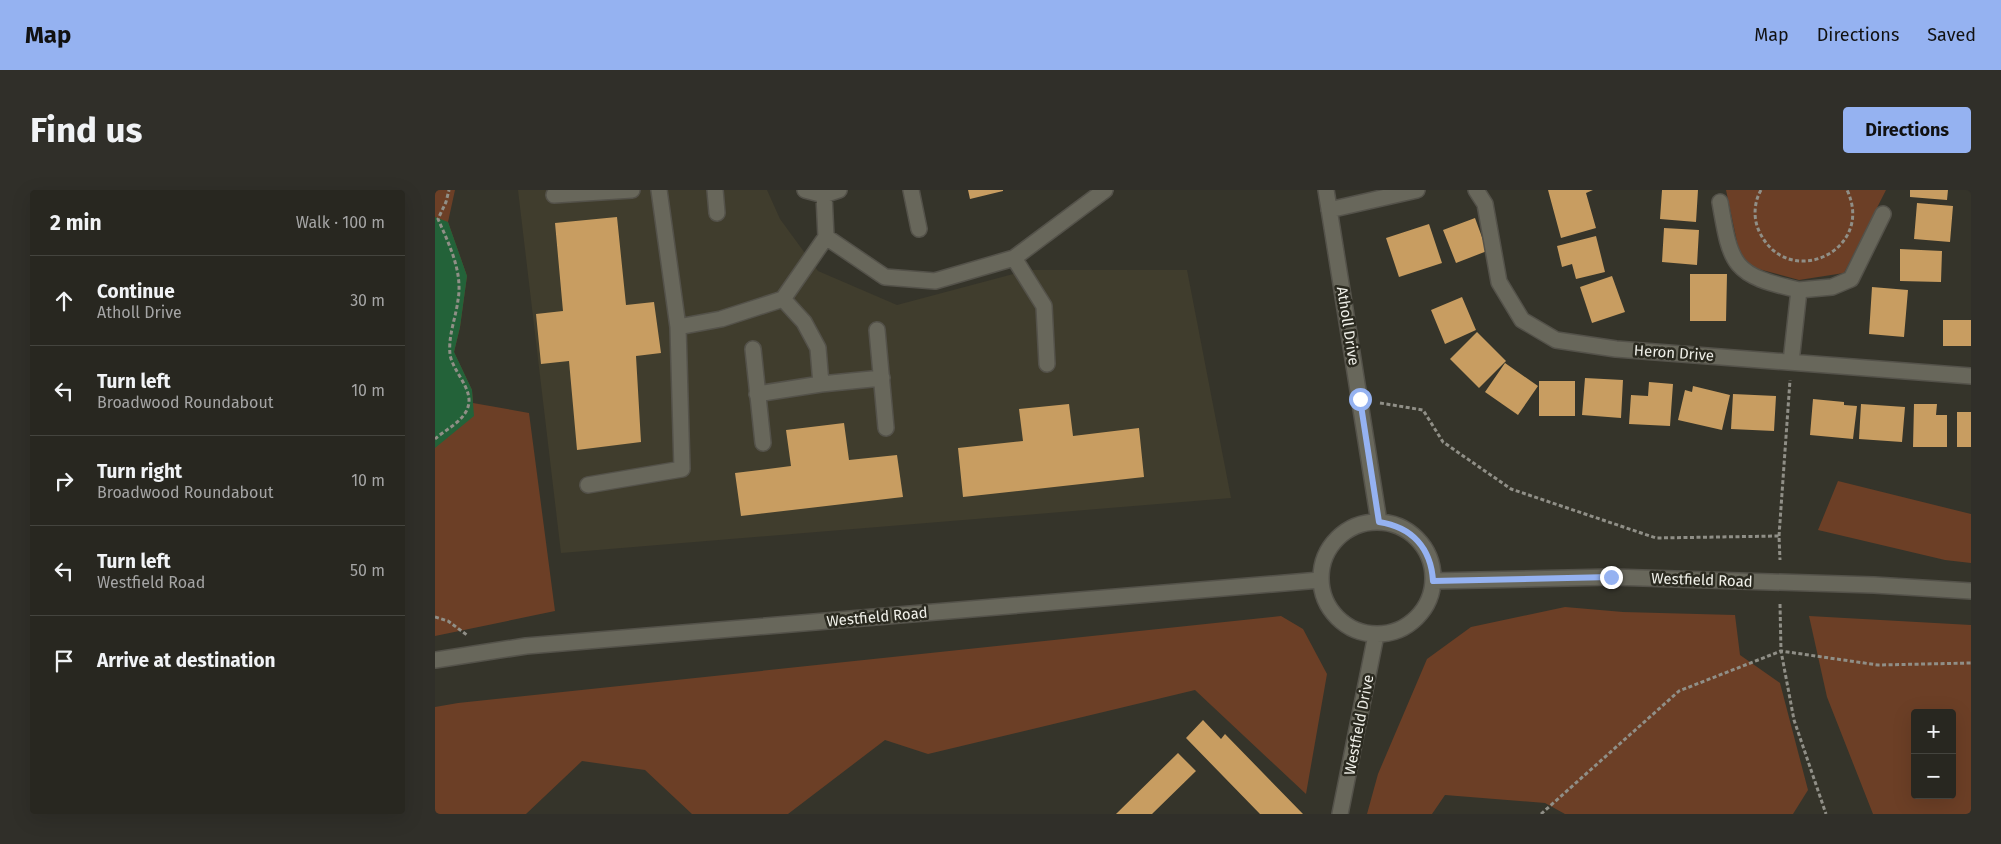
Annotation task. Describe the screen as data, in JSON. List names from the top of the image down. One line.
{"streets":{"street":["Atholl Drive","Heron Drive","Westfield Road","Westfield Drive"]},"crossings":[["Atholl Drive","Westfield Road"],["Atholl Drive","Westfield Drive"],["Westfield Road","Westfield Drive"]],"page":{"header":"Map","nav":["Map","Directions","Saved"],"buttons":"Directions","title":"Find us","heading":["2 min","Walk · 100 m"],"list":[["Continue","Atholl Drive","30 m"],["Turn left","Broadwood Roundabout","10 m"],["Turn right","Broadwood Roundabout","10 m"],["Turn left","Westfield Road","50 m"],"Arrive at destination"],"map_buttons":["+","−"]}}
